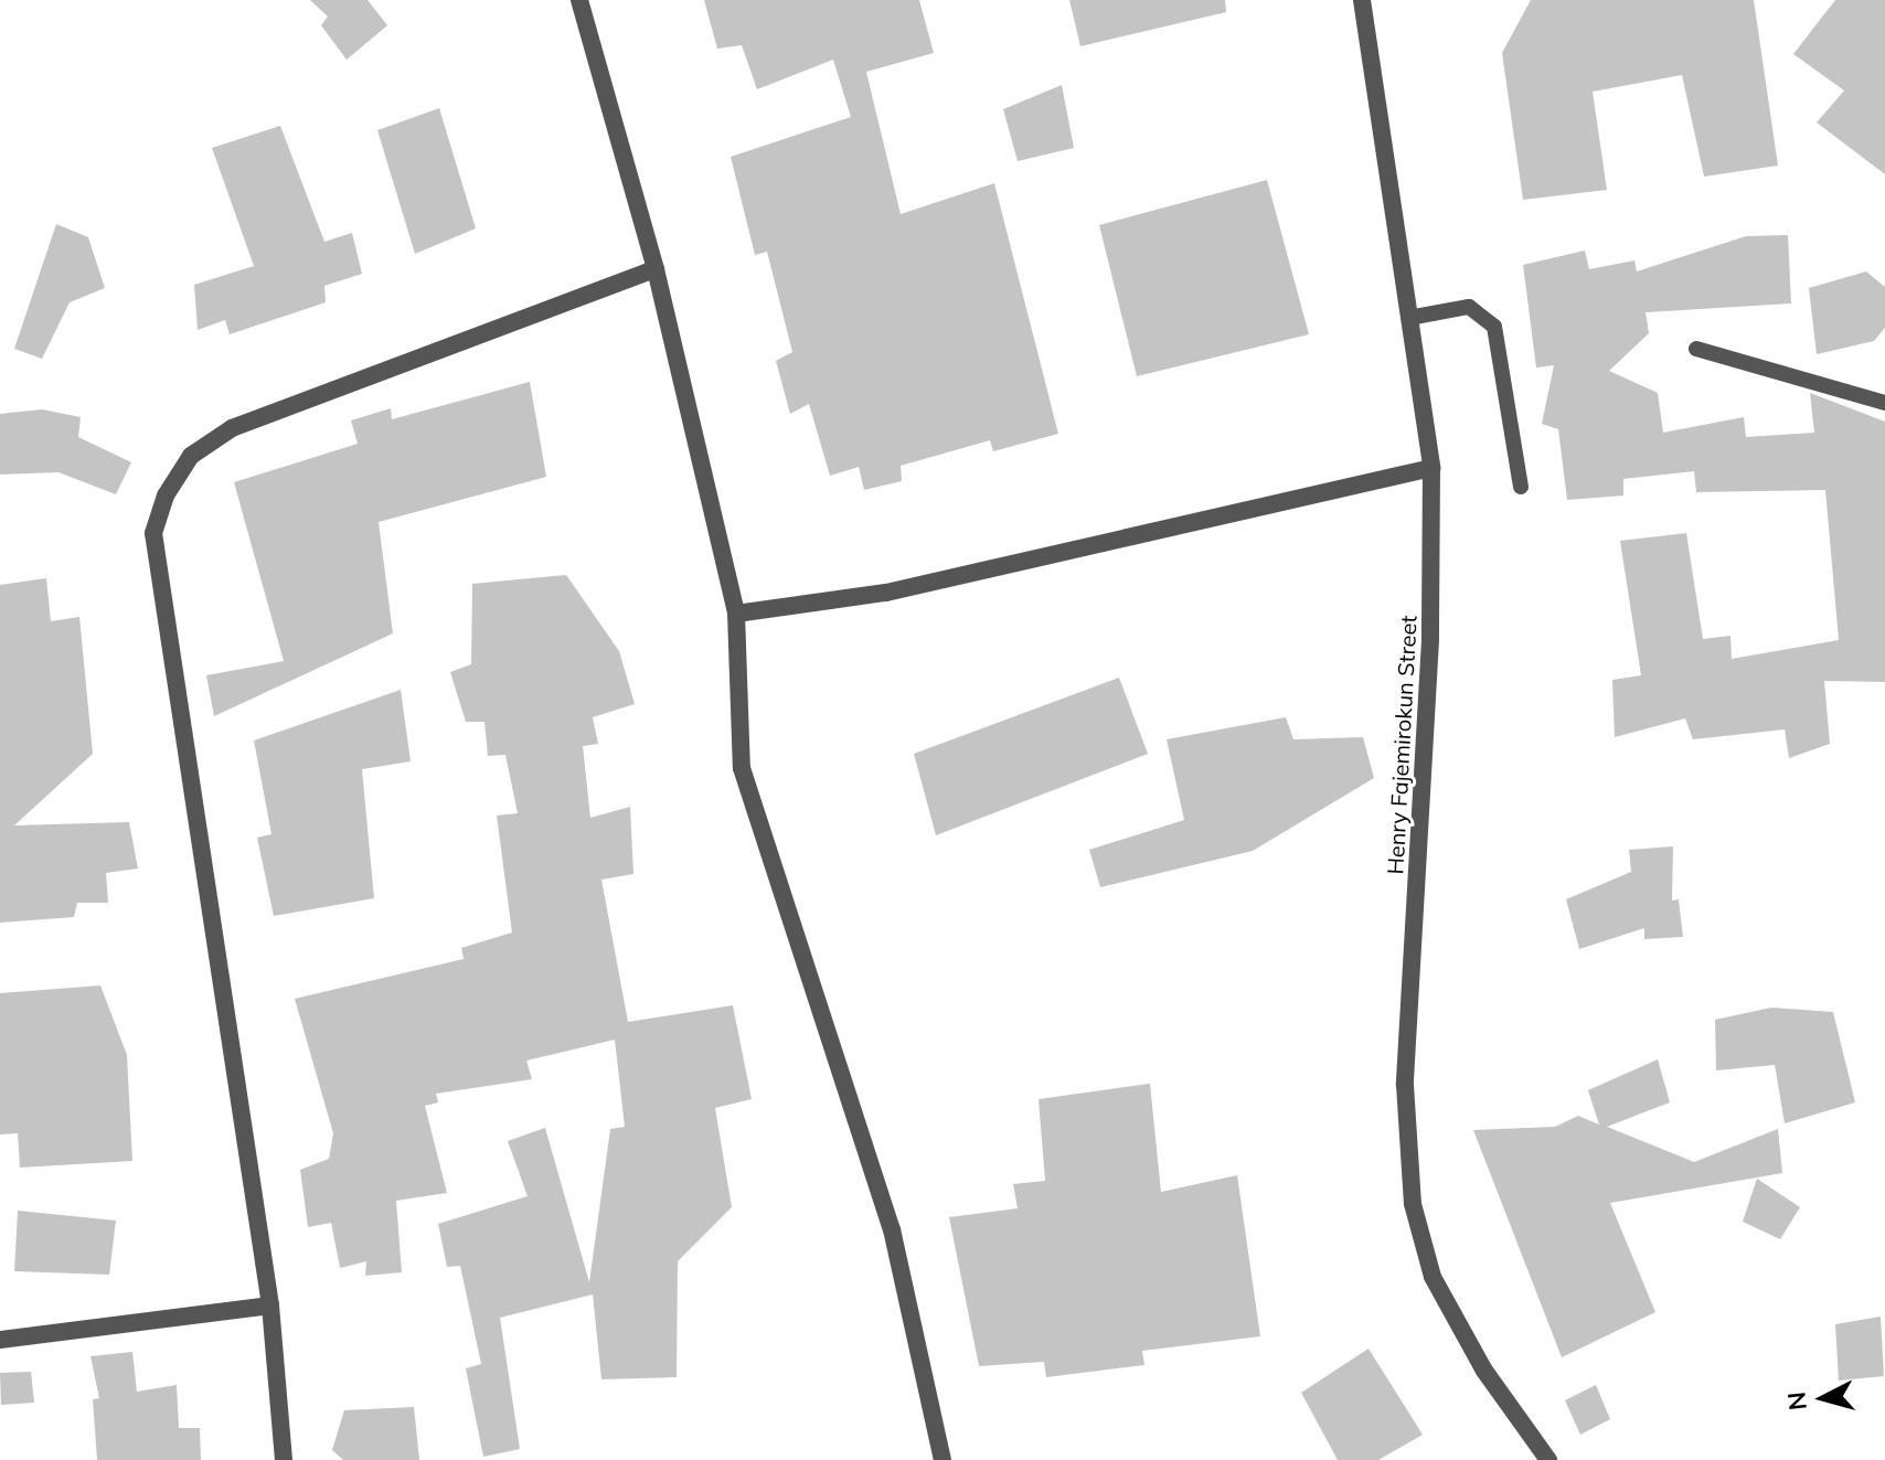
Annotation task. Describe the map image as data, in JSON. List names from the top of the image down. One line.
{"streets":{"street":["Henry Fajemirokun Street"]},"north":"left"}
